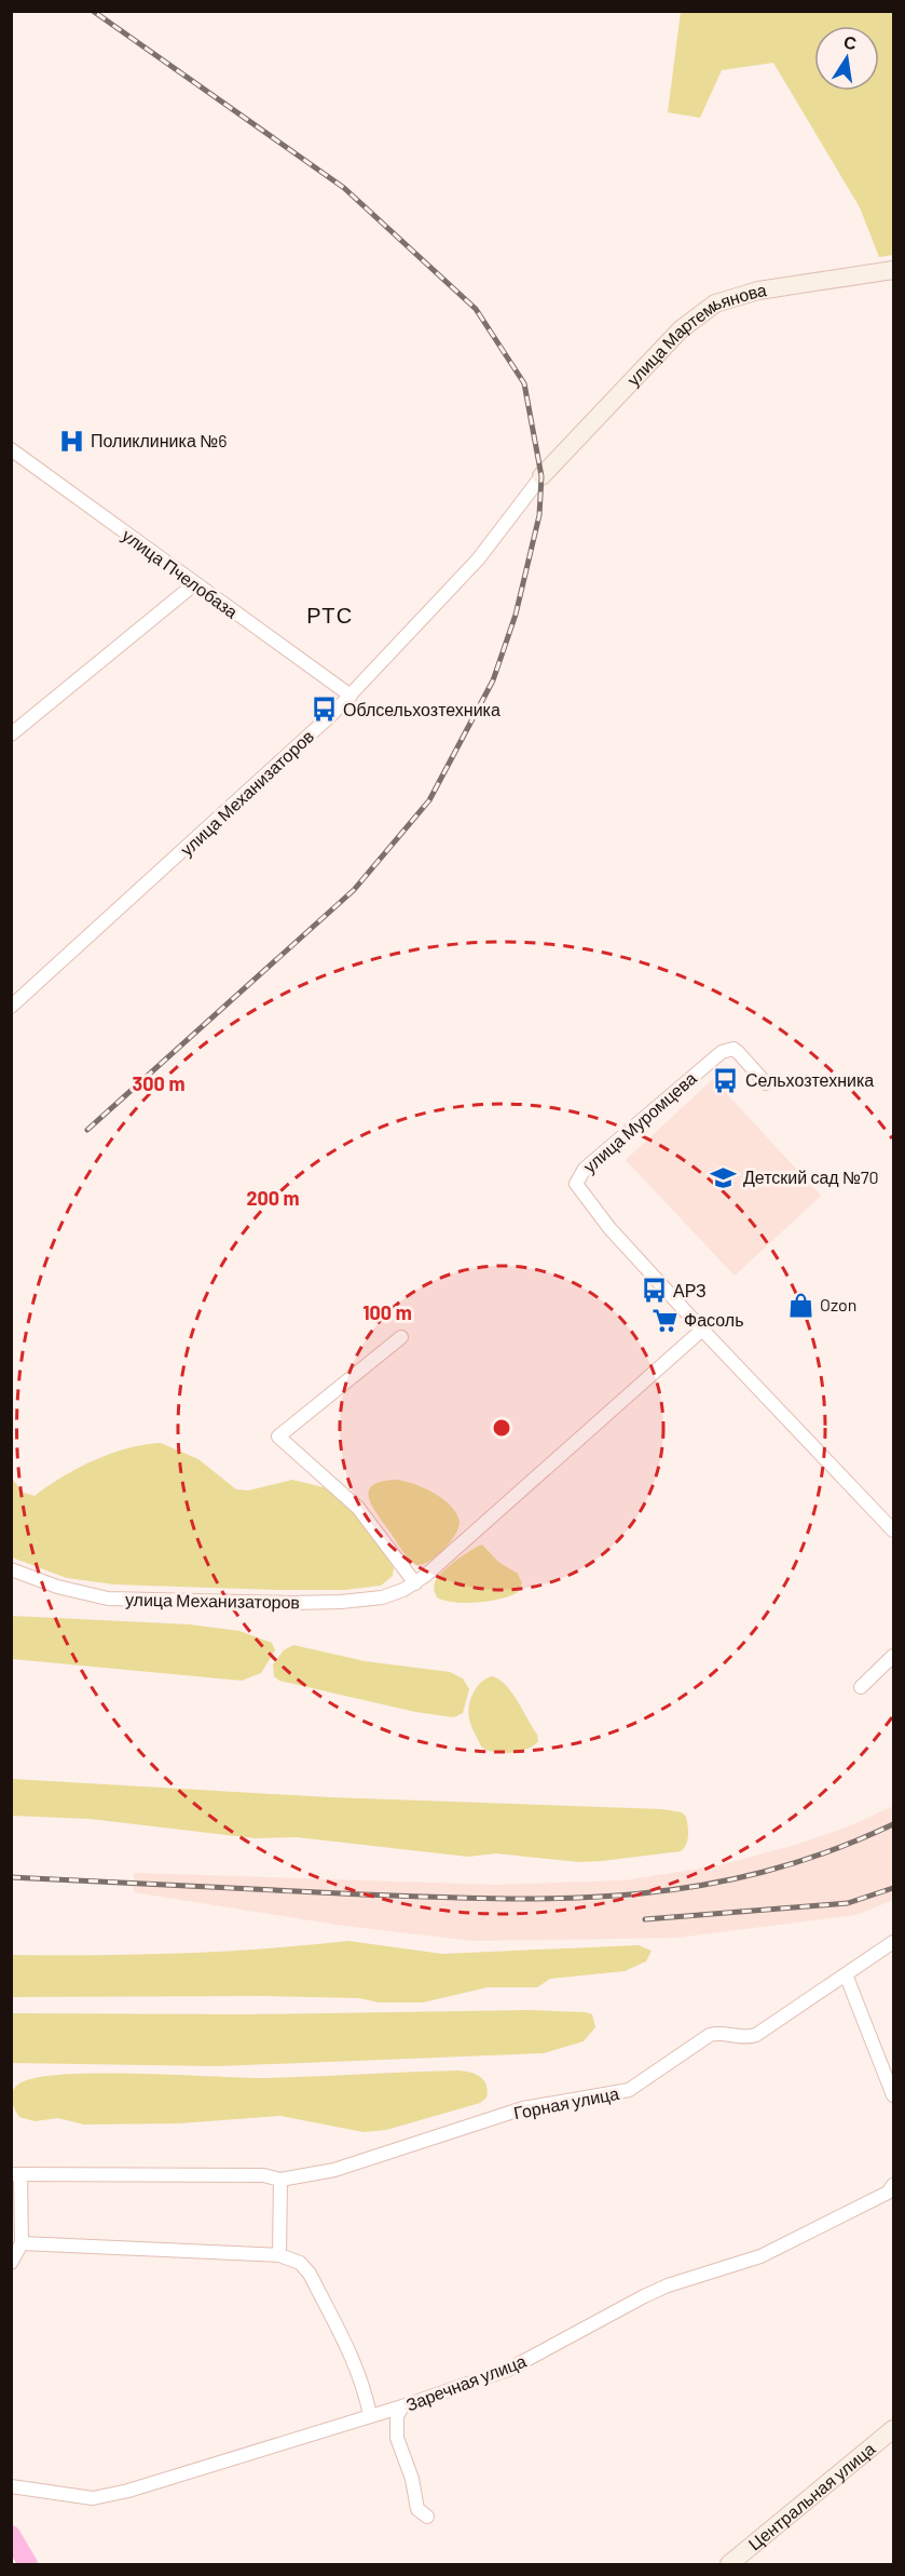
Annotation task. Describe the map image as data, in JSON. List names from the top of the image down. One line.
{"streets":{"street":["улица Мартемьянова","улица Пчелобаза","улица Механизаторов","улица Муромцева","Горная улица","Заречная улица","Центральная улица"]},"crossings":[["улица Мартемьянова","улица Механизаторов"],["улица Пчелобаза","улица Механизаторов"]],"districts":["РТС"],"places":{"hospital":["Поликлиника №6"],"bus stop":["Облсельхозтехника","Сельхозтехника","АРЗ"],"school or university":["Детский сад №70"],"shop":["Ozon"],"supermarket":["Фасоль"]},"north":"top","rings":["300 m","200 m","100 m"]}
